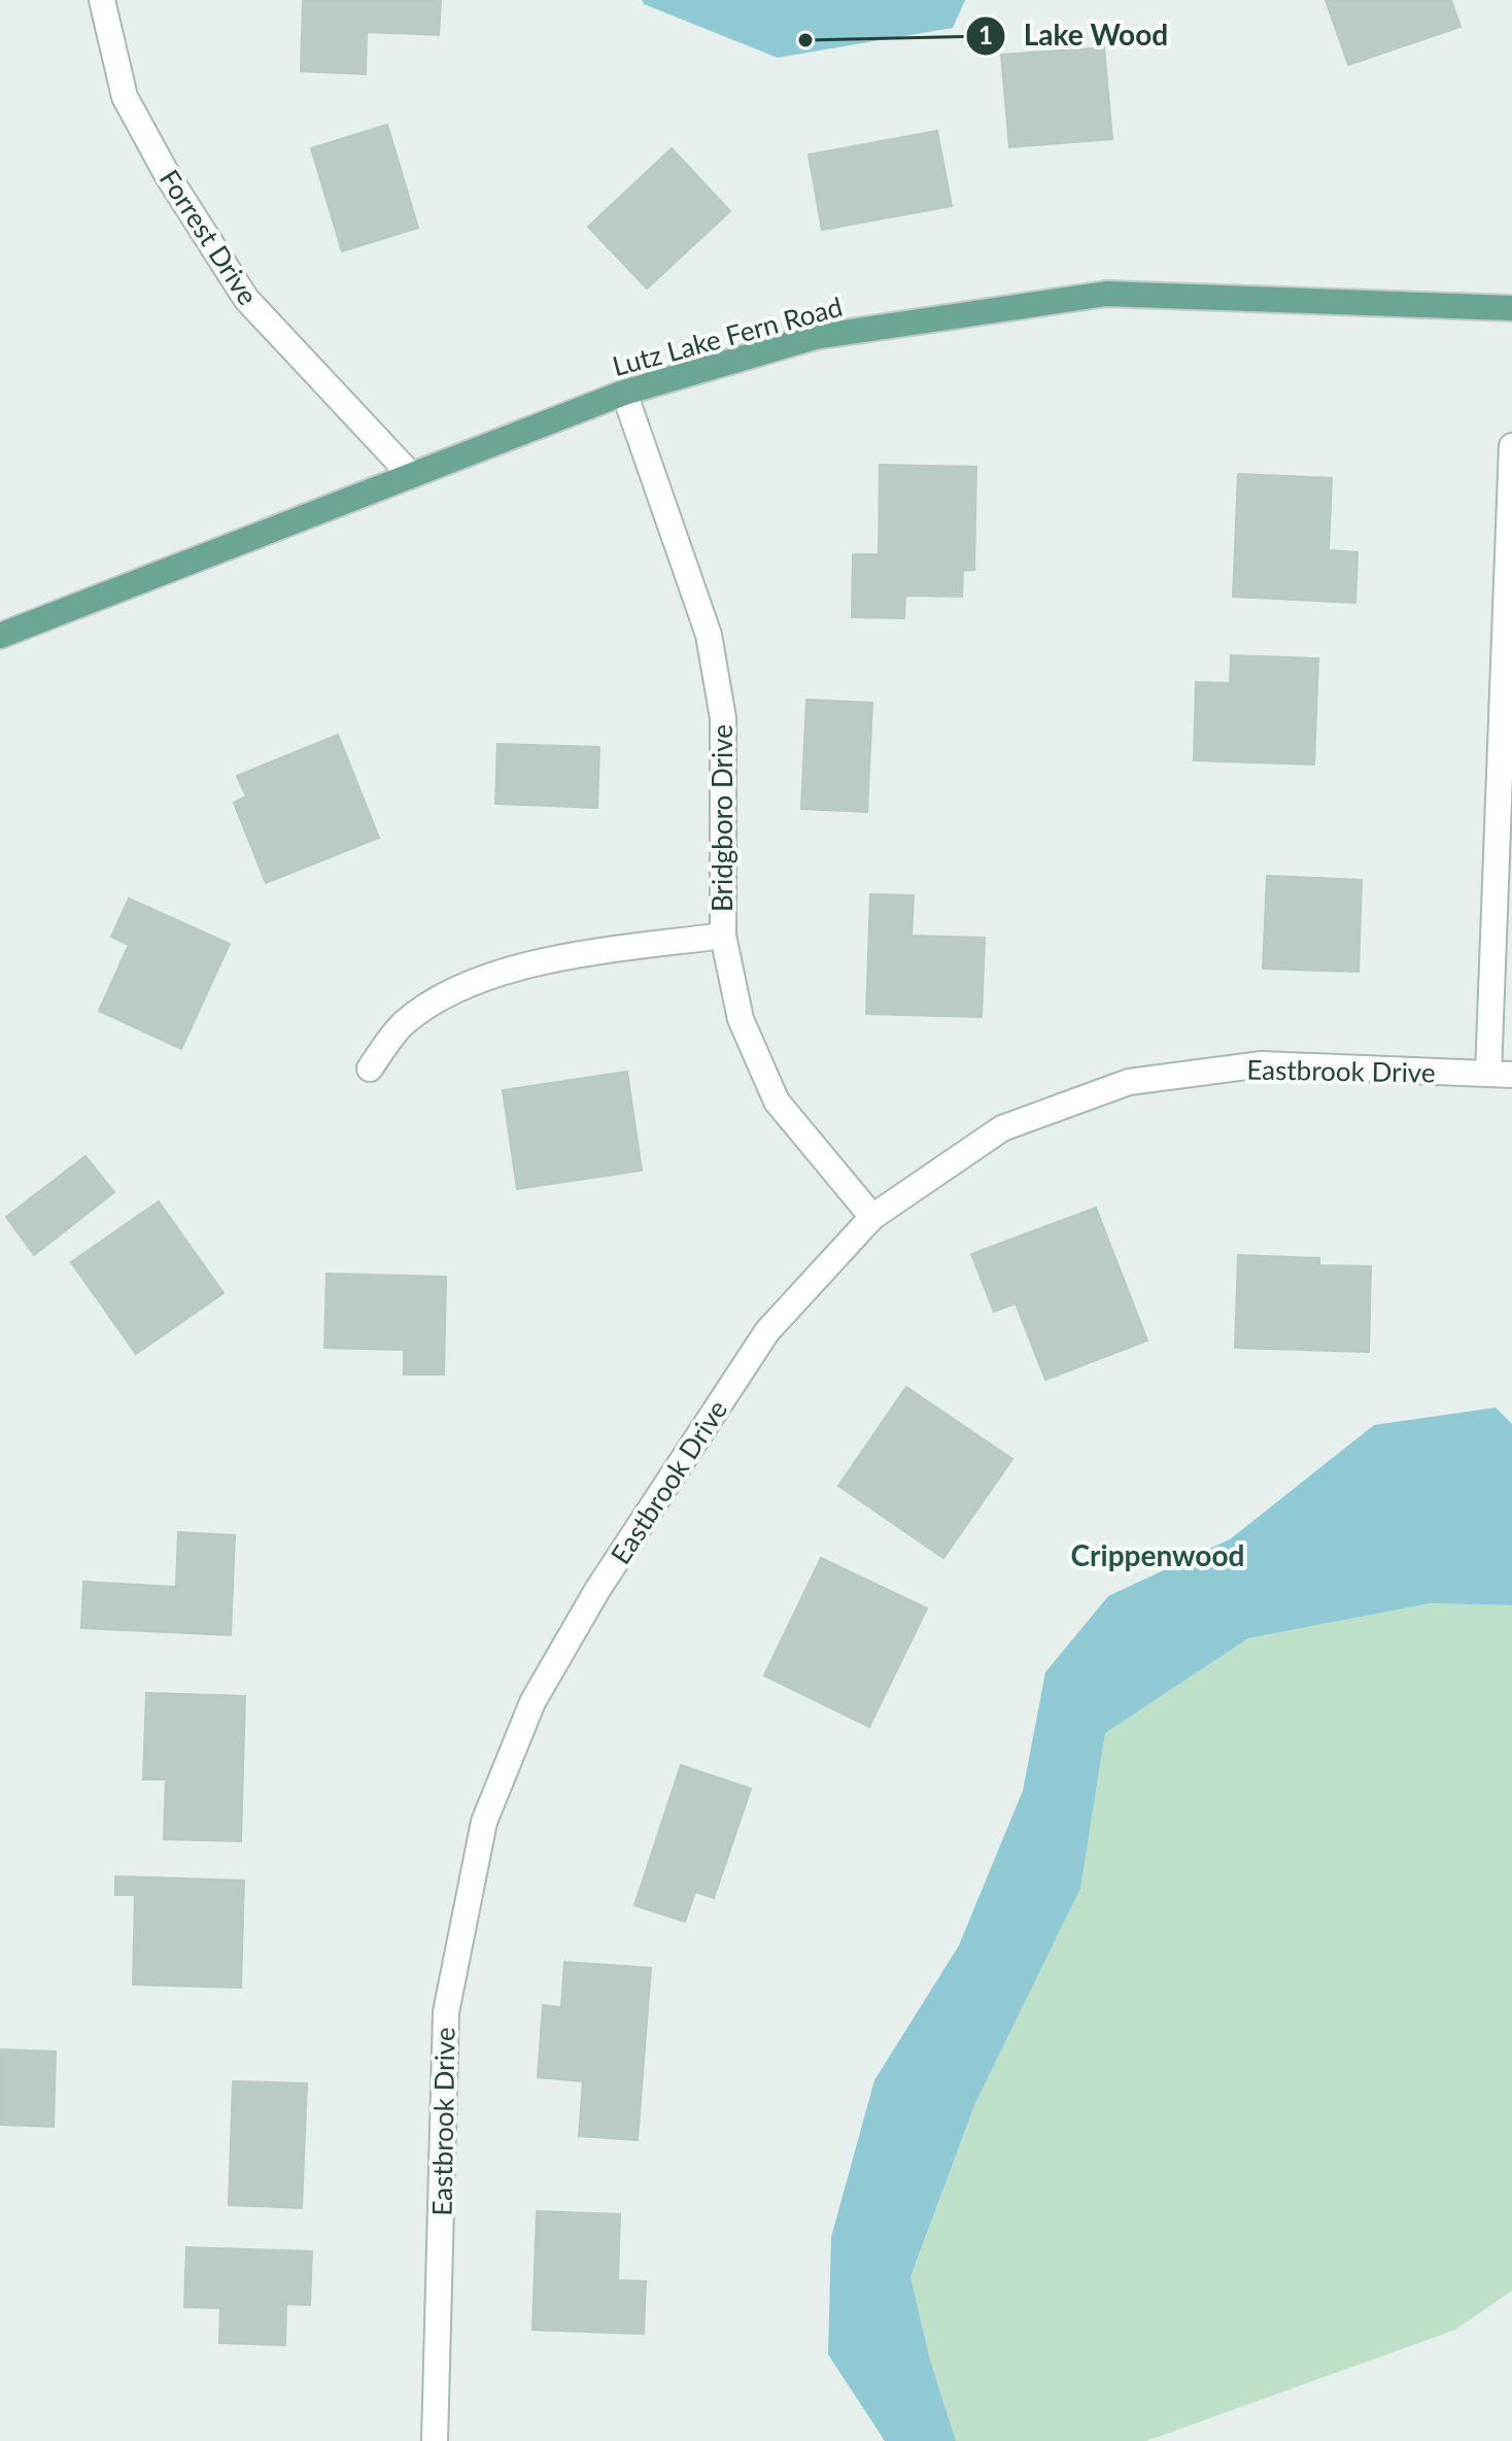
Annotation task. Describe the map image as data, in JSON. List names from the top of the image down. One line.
{"streets":{"main road":["Lutz Lake Fern Road"],"street":["Forrest Drive","Bridgboro Drive","Eastbrook Drive"]},"crossings":[["Forrest Drive","Lutz Lake Fern Road"],["Lutz Lake Fern Road","Bridgboro Drive"],["Bridgboro Drive","Eastbrook Drive"]],"districts":["Crippenwood"],"places":["Lake Wood"]}
